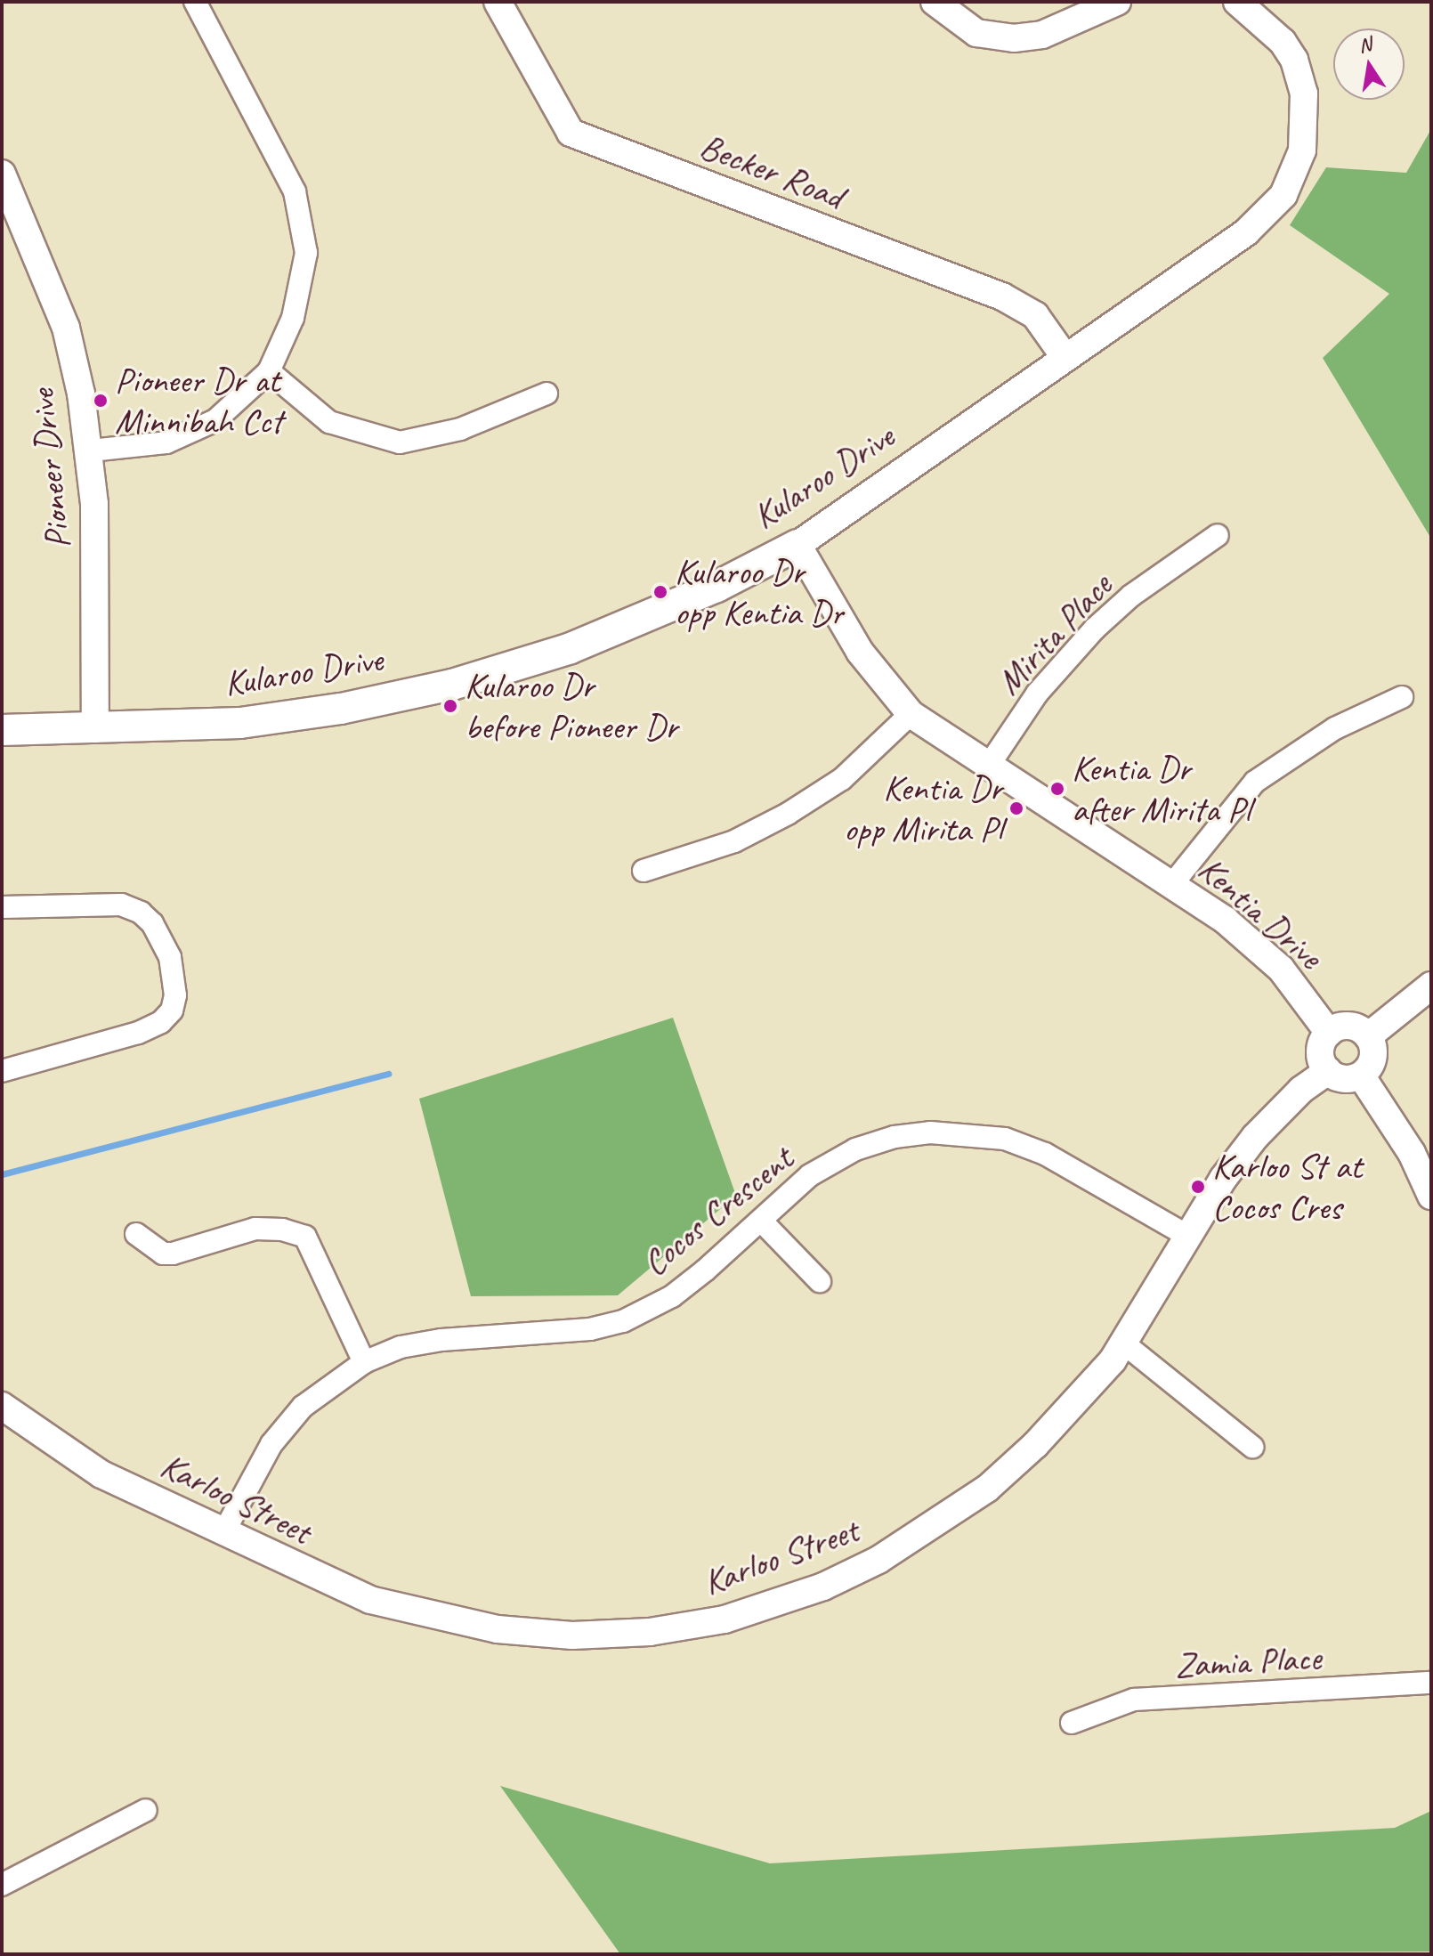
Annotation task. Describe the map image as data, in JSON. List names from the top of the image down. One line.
{"streets":{"main road":["Kularoo Drive"],"street":["Becker Road","Pioneer Drive","Mirita Place","Kentia Drive","Cocos Crescent","Karloo Street","Zamia Place"]},"crossings":[["Becker Road","Kularoo Drive"],["Pioneer Drive","Kularoo Drive"],["Kularoo Drive","Kentia Drive"],["Mirita Place","Kentia Drive"],["Kentia Drive","Karloo Street"],["Cocos Crescent","Karloo Street"]],"places":["Pioneer Dr at Minnibah Cct","Kularoo Dr opp Kentia Dr","Kularoo Dr before Pioneer Dr","Kentia Dr after Mirita Pl","Kentia Dr opp Mirita Pl","Karloo St at Cocos Cres"],"north":"top"}
